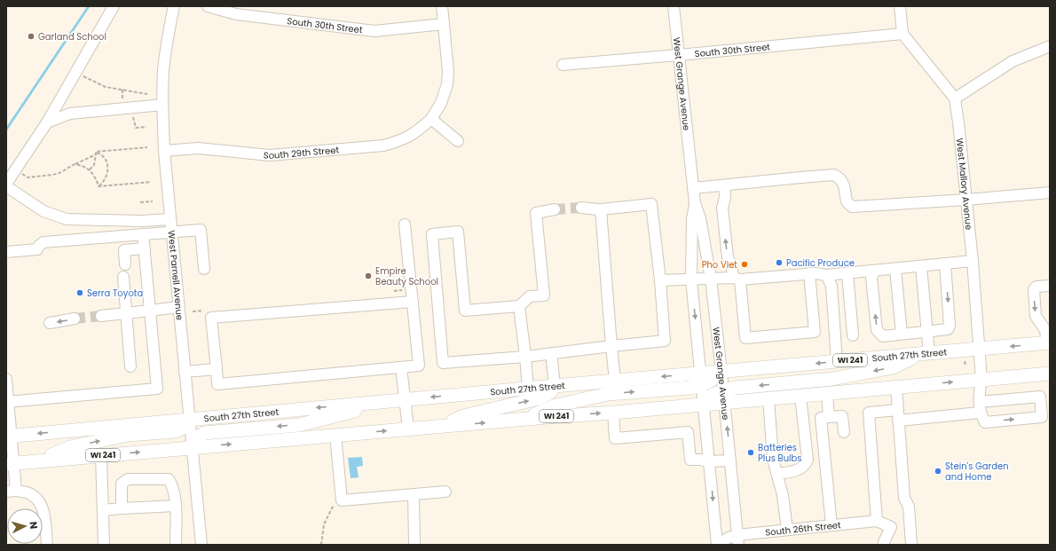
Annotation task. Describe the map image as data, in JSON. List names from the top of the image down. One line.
{"streets":{"main road":["South 27th Street","WI 241"],"street":["South 30th Street","West Grange Avenue","South 29th Street","West Mallory Avenue","West Parnell Avenue","South 26th Street"]},"crossings":[["South 30th Street","West Grange Avenue"],["South 30th Street","South 29th Street"],["West Grange Avenue","South 27th Street"],["West Grange Avenue","WI 241"],["West Grange Avenue","South 26th Street"],["South 29th Street","West Parnell Avenue"],["West Mallory Avenue","South 27th Street"],["West Mallory Avenue","WI 241"],["West Parnell Avenue","South 27th Street"],["West Parnell Avenue","WI 241"]],"places":["Garland School","Pacific Produce","Pho Viet","Empire Beauty School","Serra Toyota","Batteries Plus Bulbs","Stein's Garden and Home"],"north":"right"}
